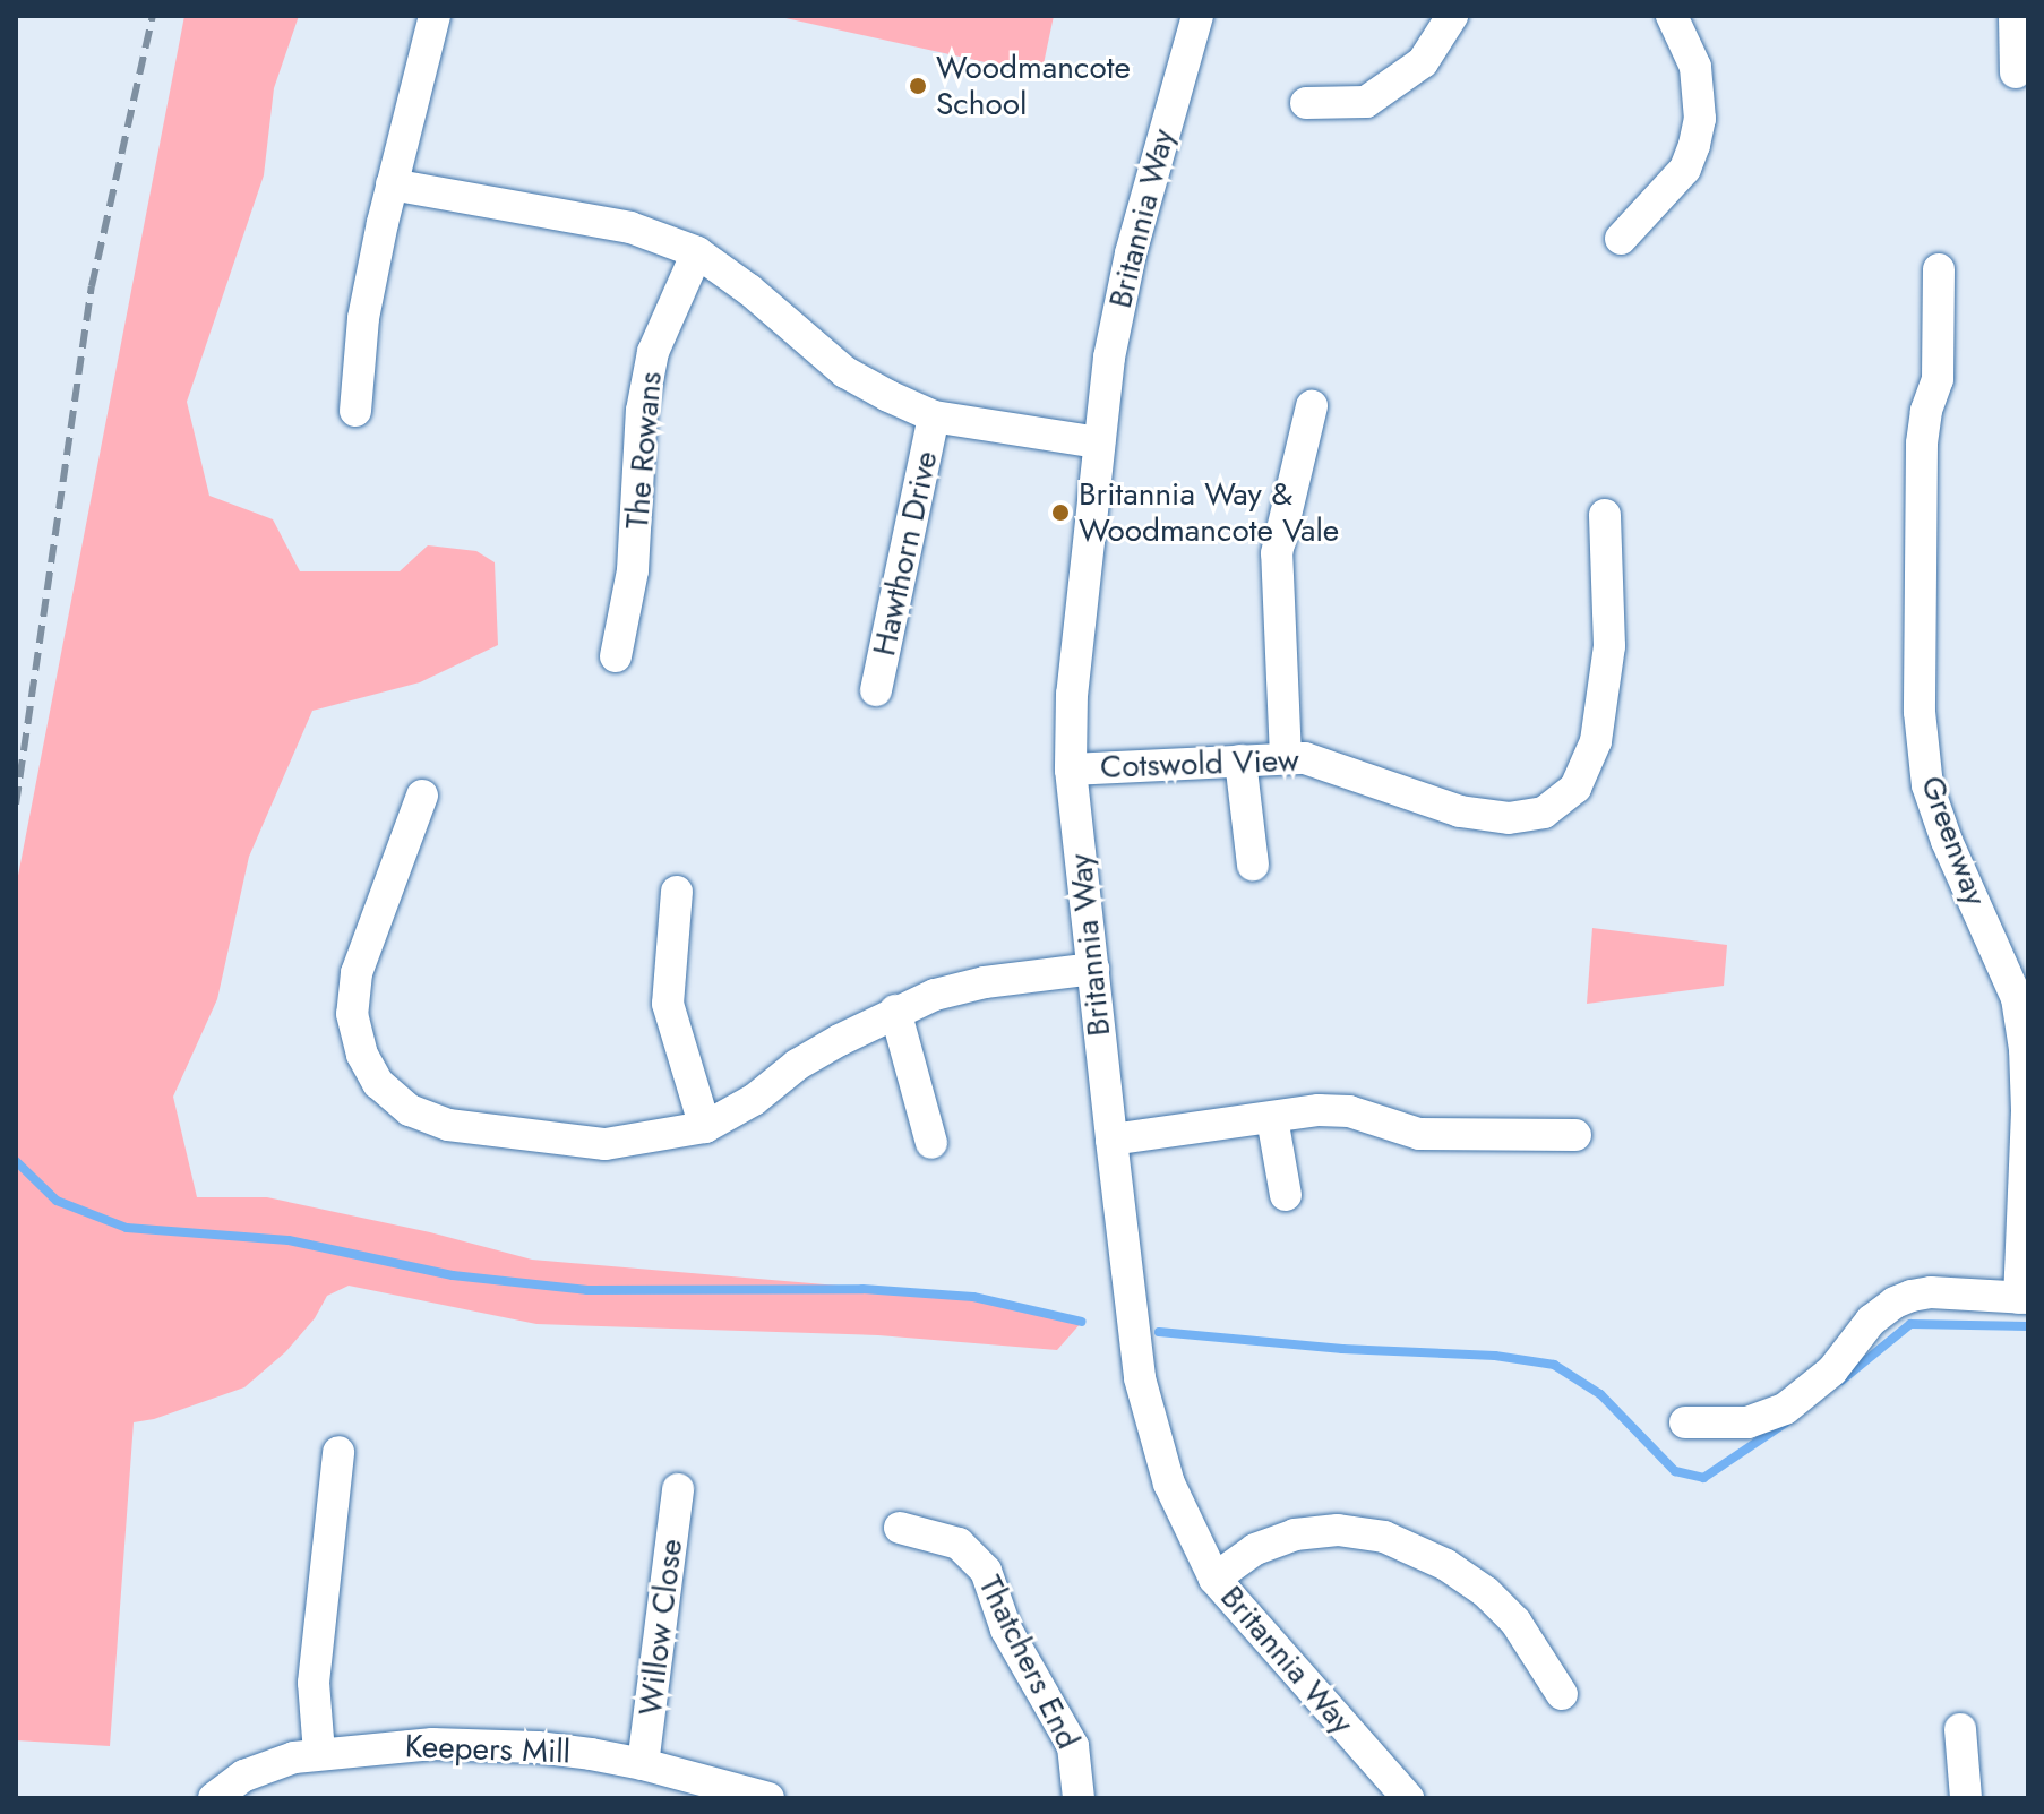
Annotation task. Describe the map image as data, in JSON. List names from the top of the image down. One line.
{"streets":{"street":["Britannia Way","The Rowans","Hawthorn Drive","Cotswold View","Greenway","Willow Close","Thatchers End","Keepers Mill"]},"crossings":[["Britannia Way","Cotswold View"],["Willow Close","Keepers Mill"]],"places":["Woodmancote School","Britannia Way & Woodmancote Vale"]}
